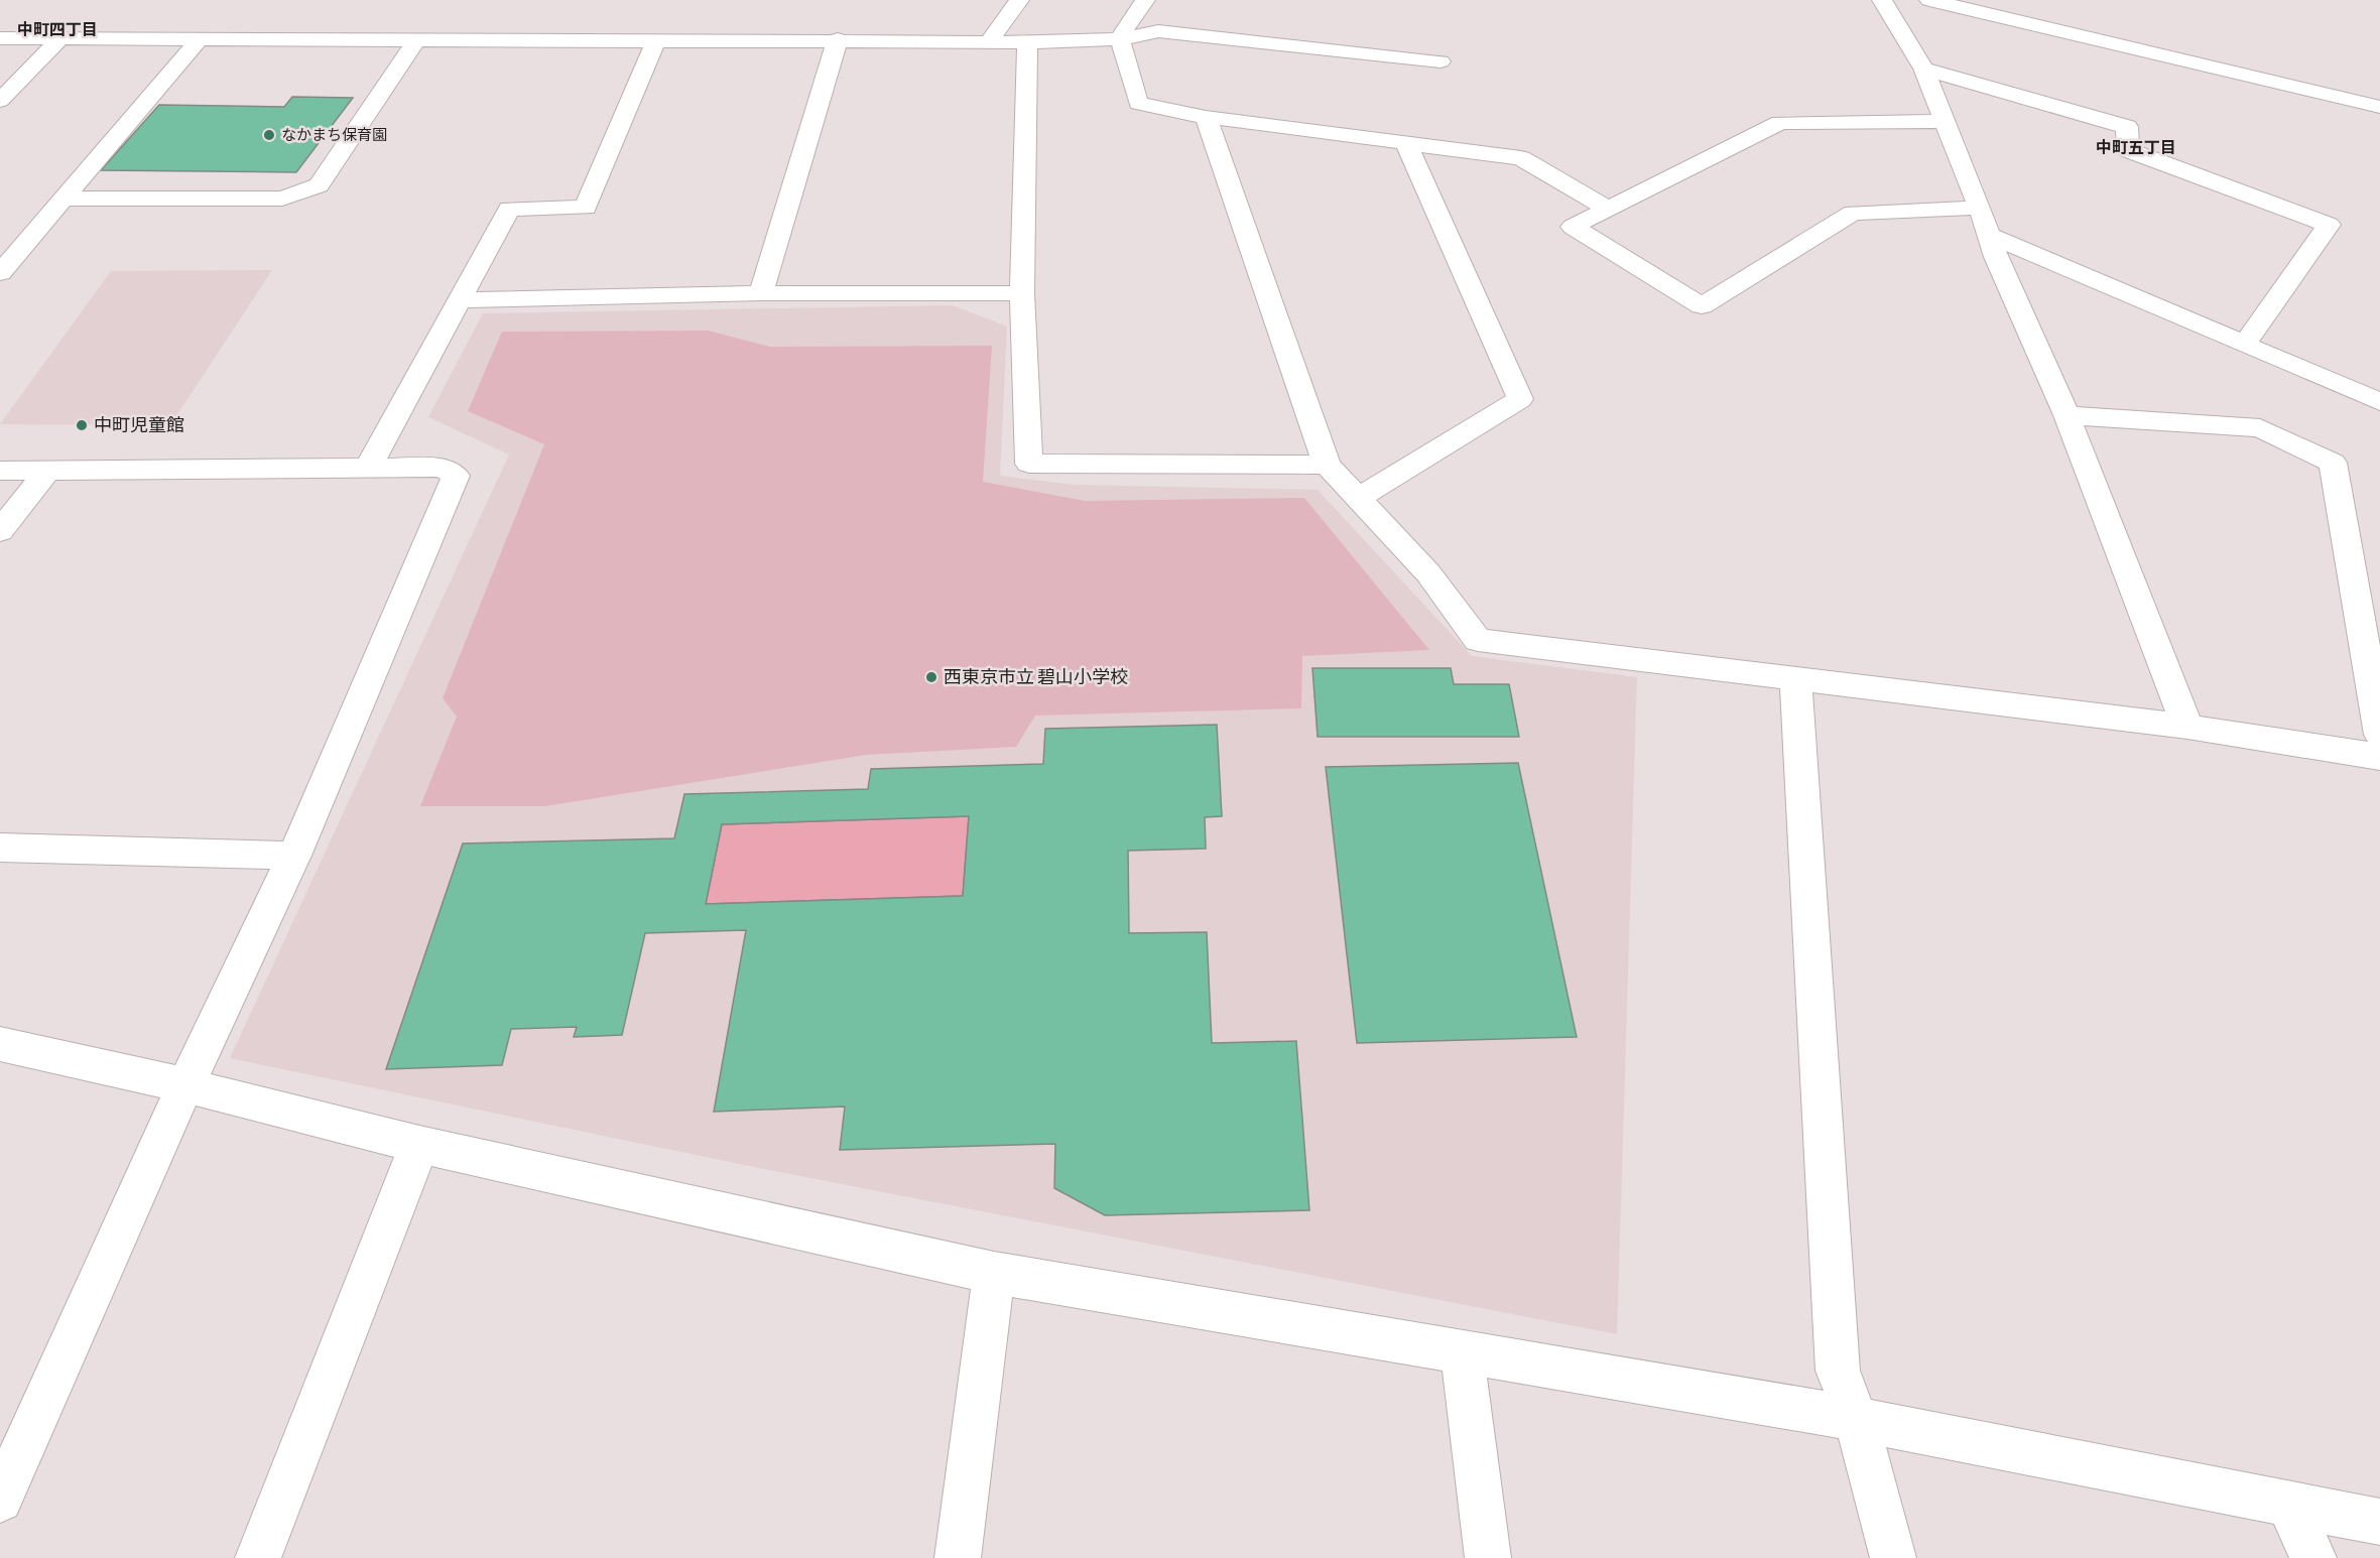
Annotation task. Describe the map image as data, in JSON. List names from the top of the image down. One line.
{"districts":["中町四丁目","中町五丁目"],"places":["なかまち保育園","中町児童館","西東京市立 碧山小学校"]}
